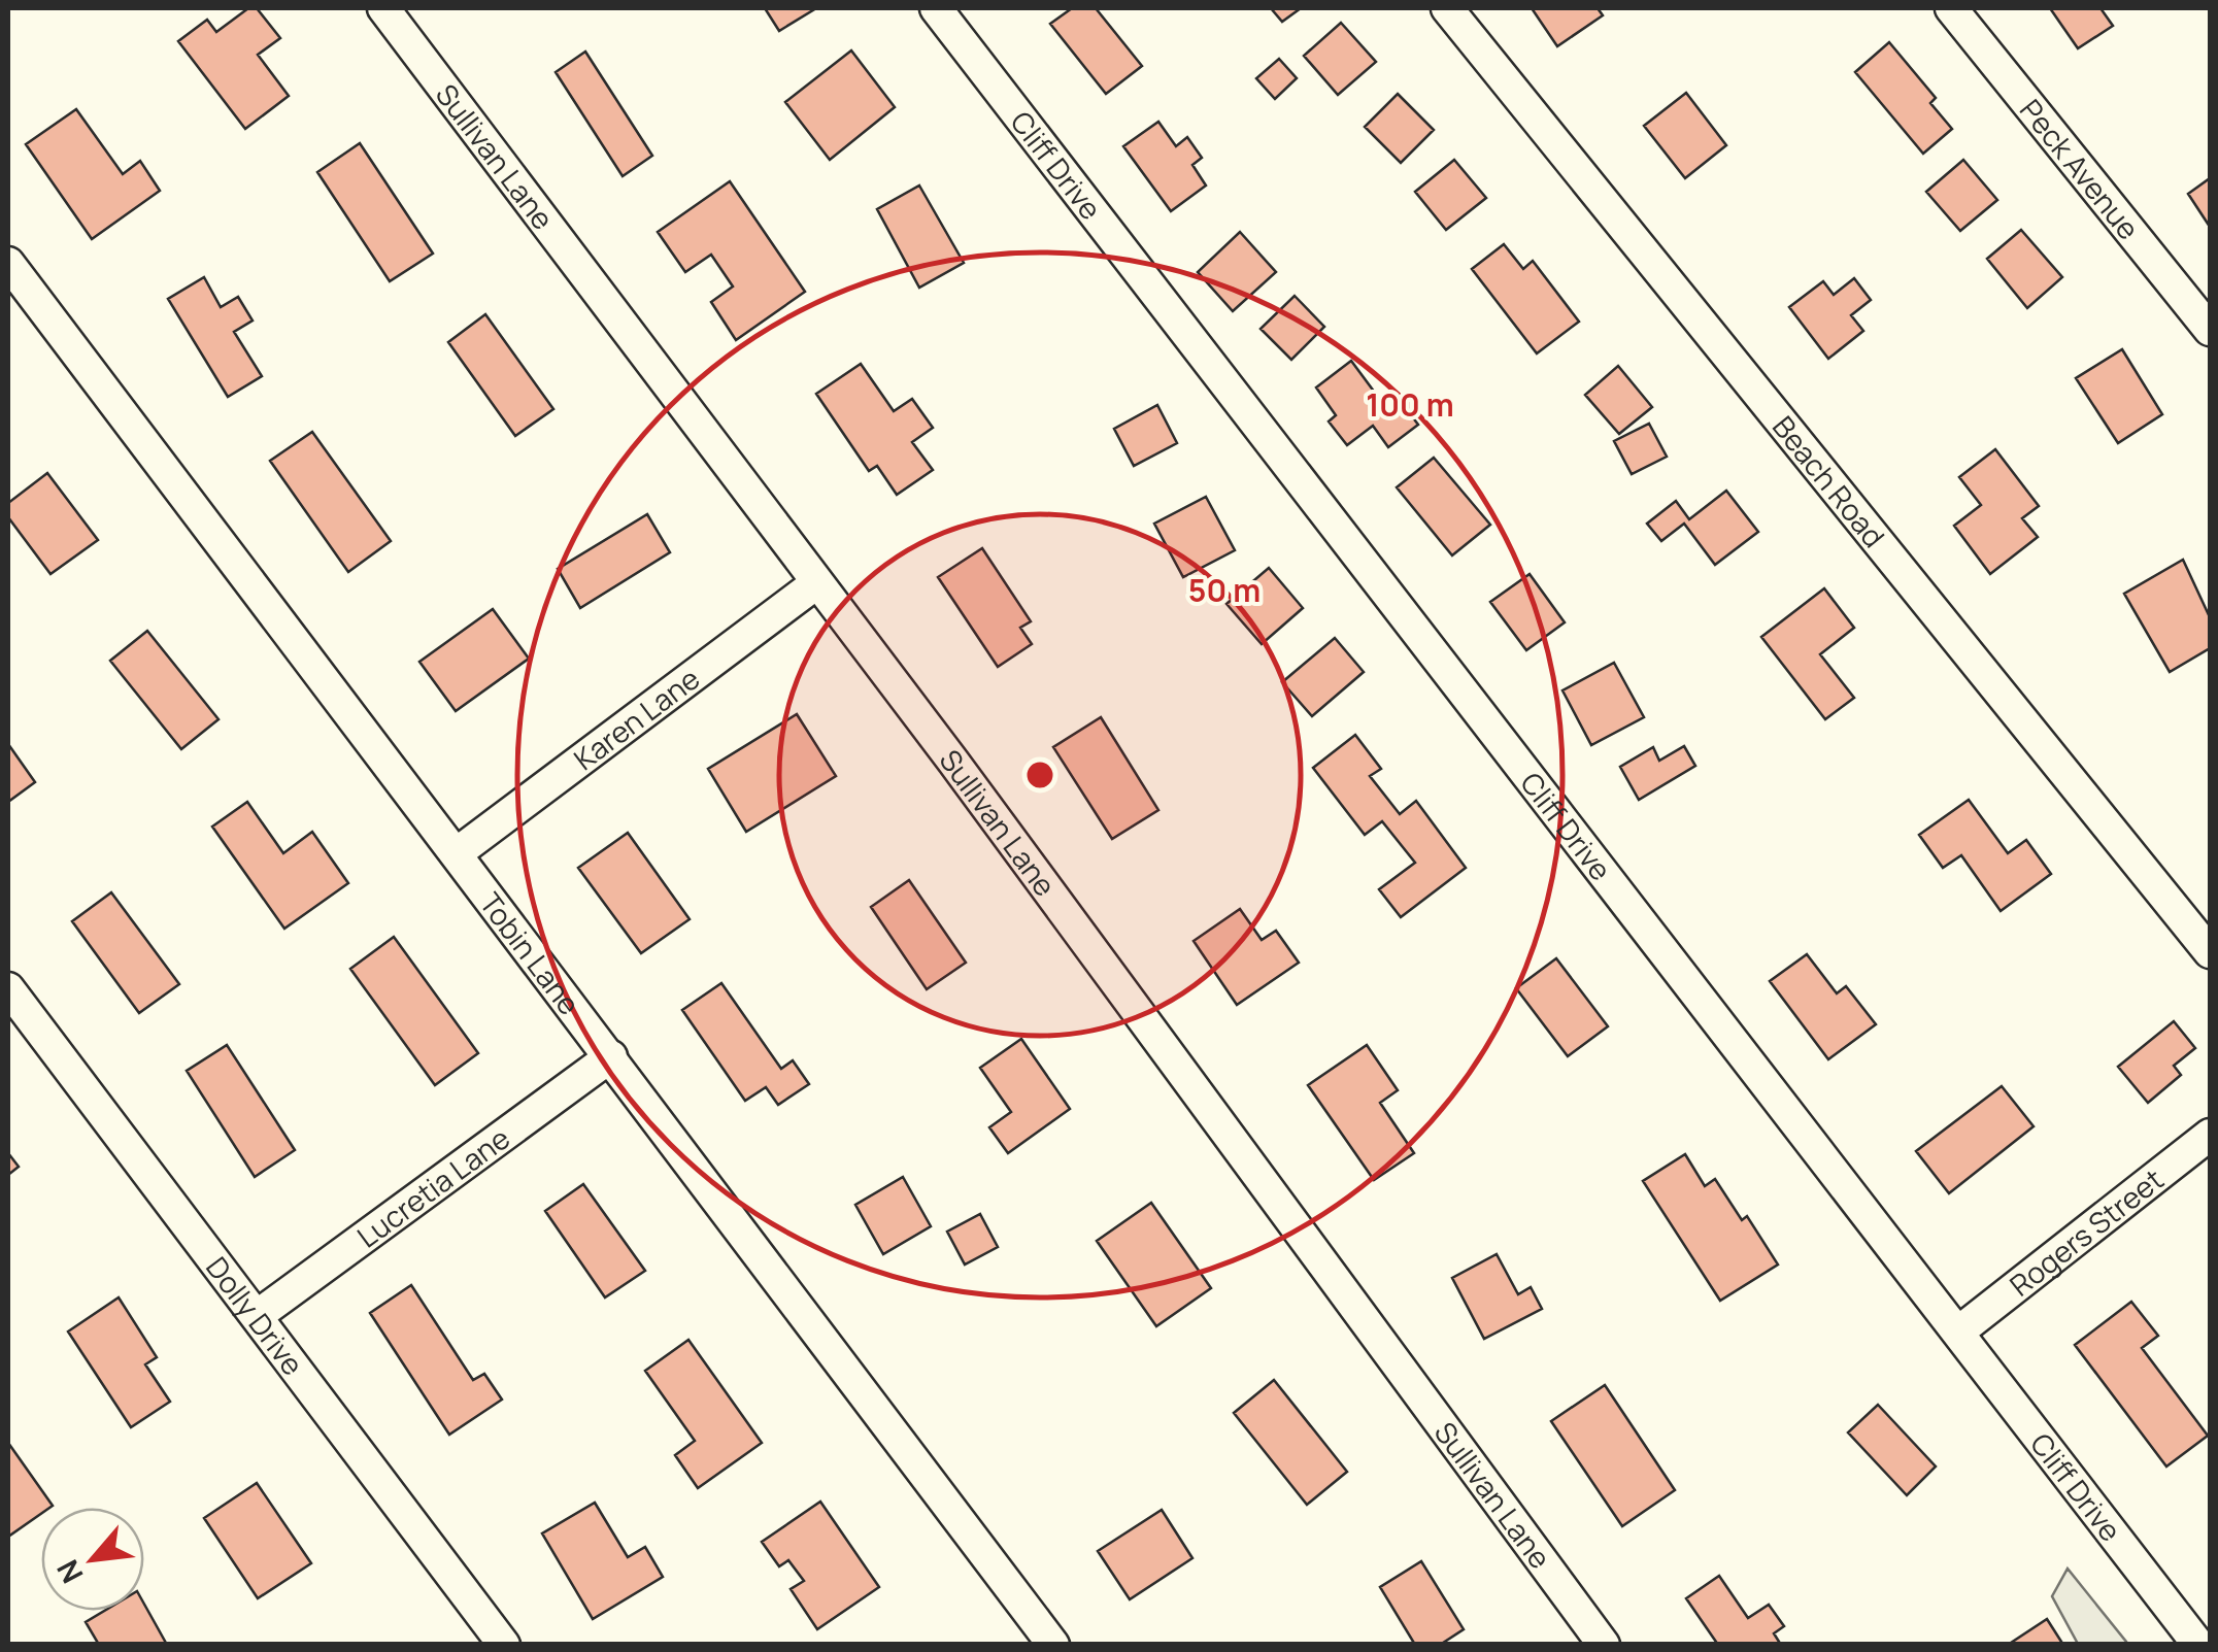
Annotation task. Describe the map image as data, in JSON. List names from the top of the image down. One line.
{"streets":{"street":["Sullivan Lane","Cliff Drive","Peck Avenue","Beach Road","Karen Lane","Tobin Lane","Lucretia Lane","Rogers Street","Dolly Drive"]},"crossings":[["Sullivan Lane","Karen Lane"],["Cliff Drive","Rogers Street"],["Karen Lane","Tobin Lane"],["Tobin Lane","Lucretia Lane"],["Lucretia Lane","Dolly Drive"]],"north":"bottom left","rings":["100 m","50 m"]}
